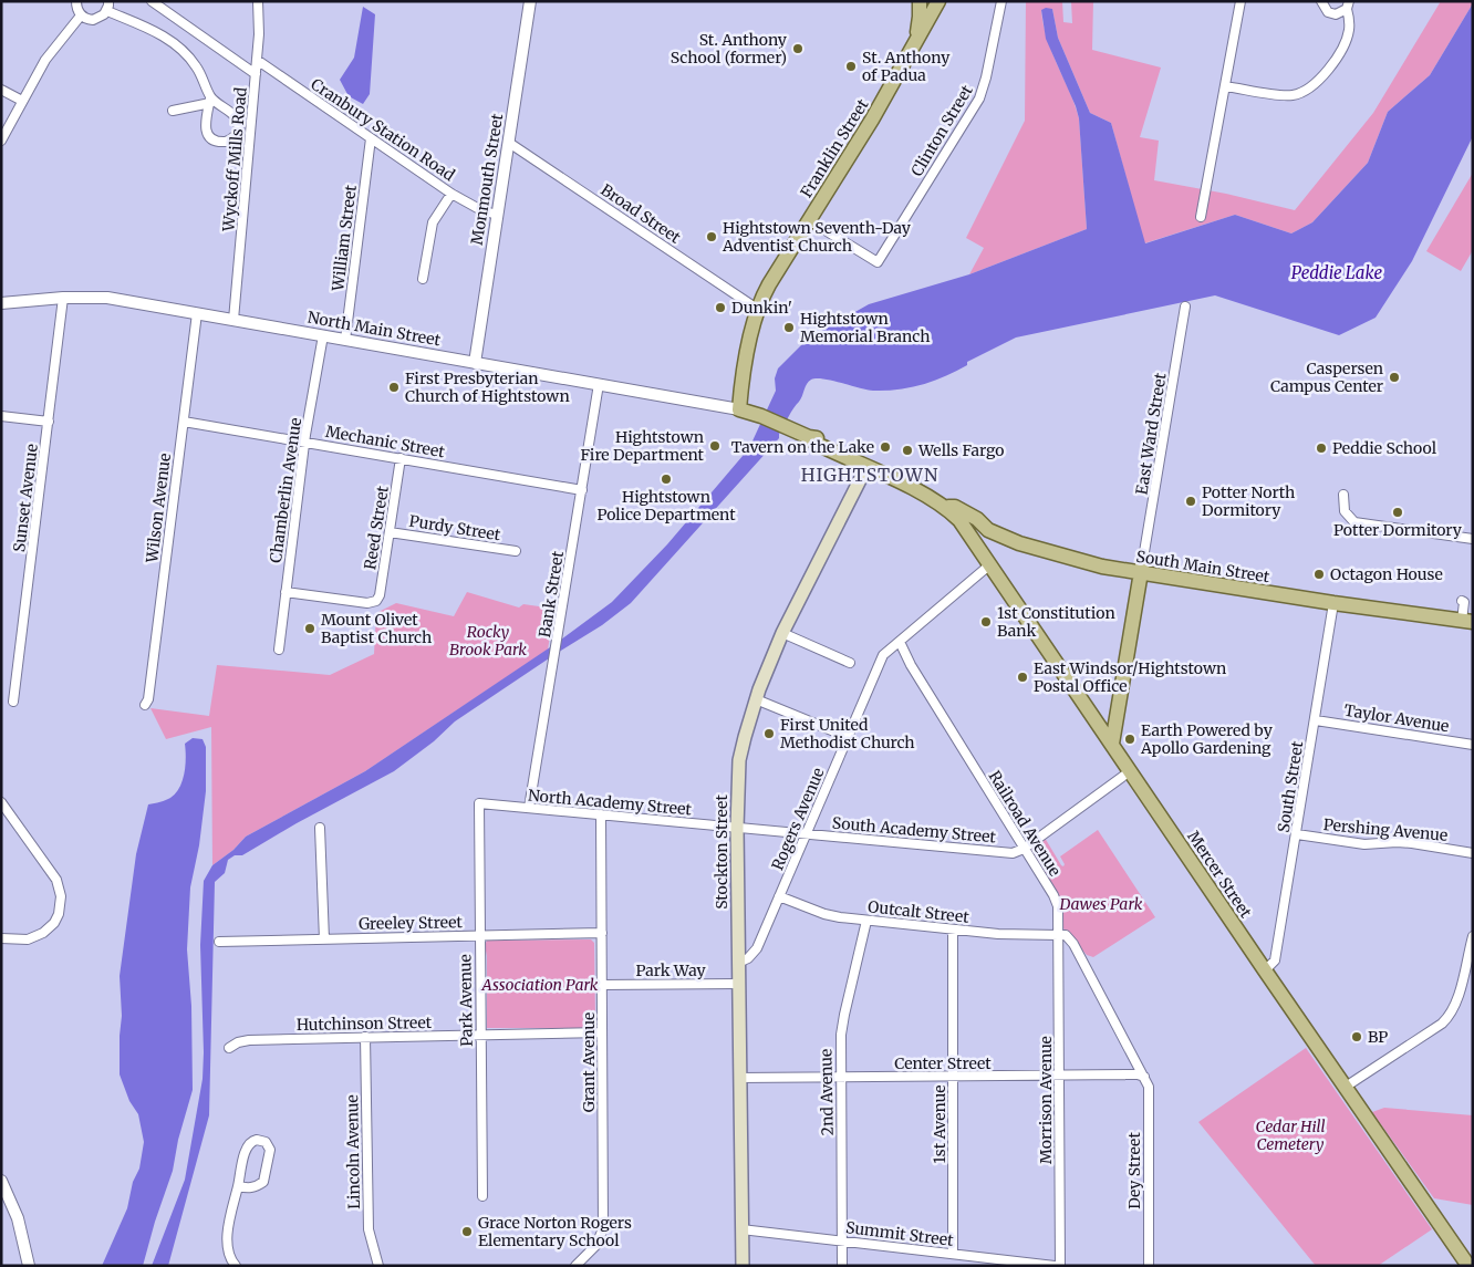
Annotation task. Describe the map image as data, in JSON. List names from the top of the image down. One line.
{"streets":{"main road":["Franklin Street","South Main Street","Stockton Street","Mercer Street"],"street":["Cranbury Station Road","Clinton Street","Wyckoff Mills Road","Monmouth Street","Broad Street","William Street","North Main Street","East Ward Street","Mechanic Street","Chamberlin Avenue","Sunset Avenue","Wilson Avenue","Reed Street","Purdy Street","Bank Street","Taylor Avenue","South Street","North Academy Street","Rogers Avenue","Railroad Avenue","South Academy Street","Pershing Avenue","Outcalt Street","Greeley Street","Park Way","Park Avenue","Hutchinson Street","Grant Avenue","Center Street","2nd Avenue","Morrison Avenue","1st Avenue","Lincoln Avenue","Dey Street","Summit Street"]},"crossings":[["Cranbury Station Road","Wyckoff Mills Road"],["Cranbury Station Road","Monmouth Street"],["Cranbury Station Road","William Street"],["Clinton Street","Franklin Street"],["Franklin Street","Broad Street"],["Franklin Street","North Main Street"],["Wyckoff Mills Road","North Main Street"],["Monmouth Street","Broad Street"],["Monmouth Street","North Main Street"],["William Street","North Main Street"],["North Main Street","Chamberlin Avenue"],["North Main Street","Sunset Avenue"],["North Main Street","Wilson Avenue"],["North Main Street","Bank Street"],["East Ward Street","South Main Street"],["Mechanic Street","Chamberlin Avenue"],["Mechanic Street","Wilson Avenue"],["Mechanic Street","Reed Street"],["Mechanic Street","Bank Street"],["Chamberlin Avenue","Reed Street"],["Reed Street","Purdy Street"],["South Main Street","South Street"],["South Main Street","Mercer Street"],["Bank Street","North Academy Street"],["Taylor Avenue","South Street"],["South Street","Pershing Avenue"],["South Street","Mercer Street"],["North Academy Street","South Academy Street"],["North Academy Street","Stockton Street"],["North Academy Street","Park Avenue"],["North Academy Street","Grant Avenue"],["Rogers Avenue","Railroad Avenue"],["Rogers Avenue","South Academy Street"],["Rogers Avenue","Stockton Street"],["Rogers Avenue","Mercer Street"],["Rogers Avenue","Outcalt Street"],["Railroad Avenue","South Academy Street"],["Railroad Avenue","Outcalt Street"],["Railroad Avenue","Morrison Avenue"],["South Academy Street","Stockton Street"],["Stockton Street","Park Way"],["Stockton Street","Center Street"],["Stockton Street","Summit Street"],["Outcalt Street","2nd Avenue"],["Outcalt Street","Morrison Avenue"],["Outcalt Street","1st Avenue"],["Greeley Street","Park Avenue"],["Greeley Street","Grant Avenue"],["Park Way","Grant Avenue"],["Park Avenue","Hutchinson Street"],["Hutchinson Street","Grant Avenue"],["Hutchinson Street","Lincoln Avenue"],["Center Street","2nd Avenue"],["Center Street","Morrison Avenue"],["Center Street","1st Avenue"],["Center Street","Dey Street"],["2nd Avenue","Summit Street"],["1st Avenue","Summit Street"]],"districts":["HIGHTSTOWN"],"water":["Peddie Lake"],"parks":["Rocky Brook Park","Dawes Park","Association Park","Cedar Hill Cemetery"],"places":["St. Anthony School (former)","St. Anthony of Padua","Hightstown Seventh-Day Adventist Church","Dunkin'","Hightstown Memorial Branch","Caspersen Campus Center","First Presbyterian Church of Hightstown","Hightstown Fire Department","Tavern on the Lake","Peddie School","Wells Fargo","Hightstown Police Department","Potter North Dormitory","Potter Dormitory","Octagon House","1st Constitution Bank","Mount Olivet Baptist Church","East Windsor/Hightstown Postal Office","First United Methodist Church","Earth Powered by Apollo Gardening","BP","Grace Norton Rogers Elementary School"]}
